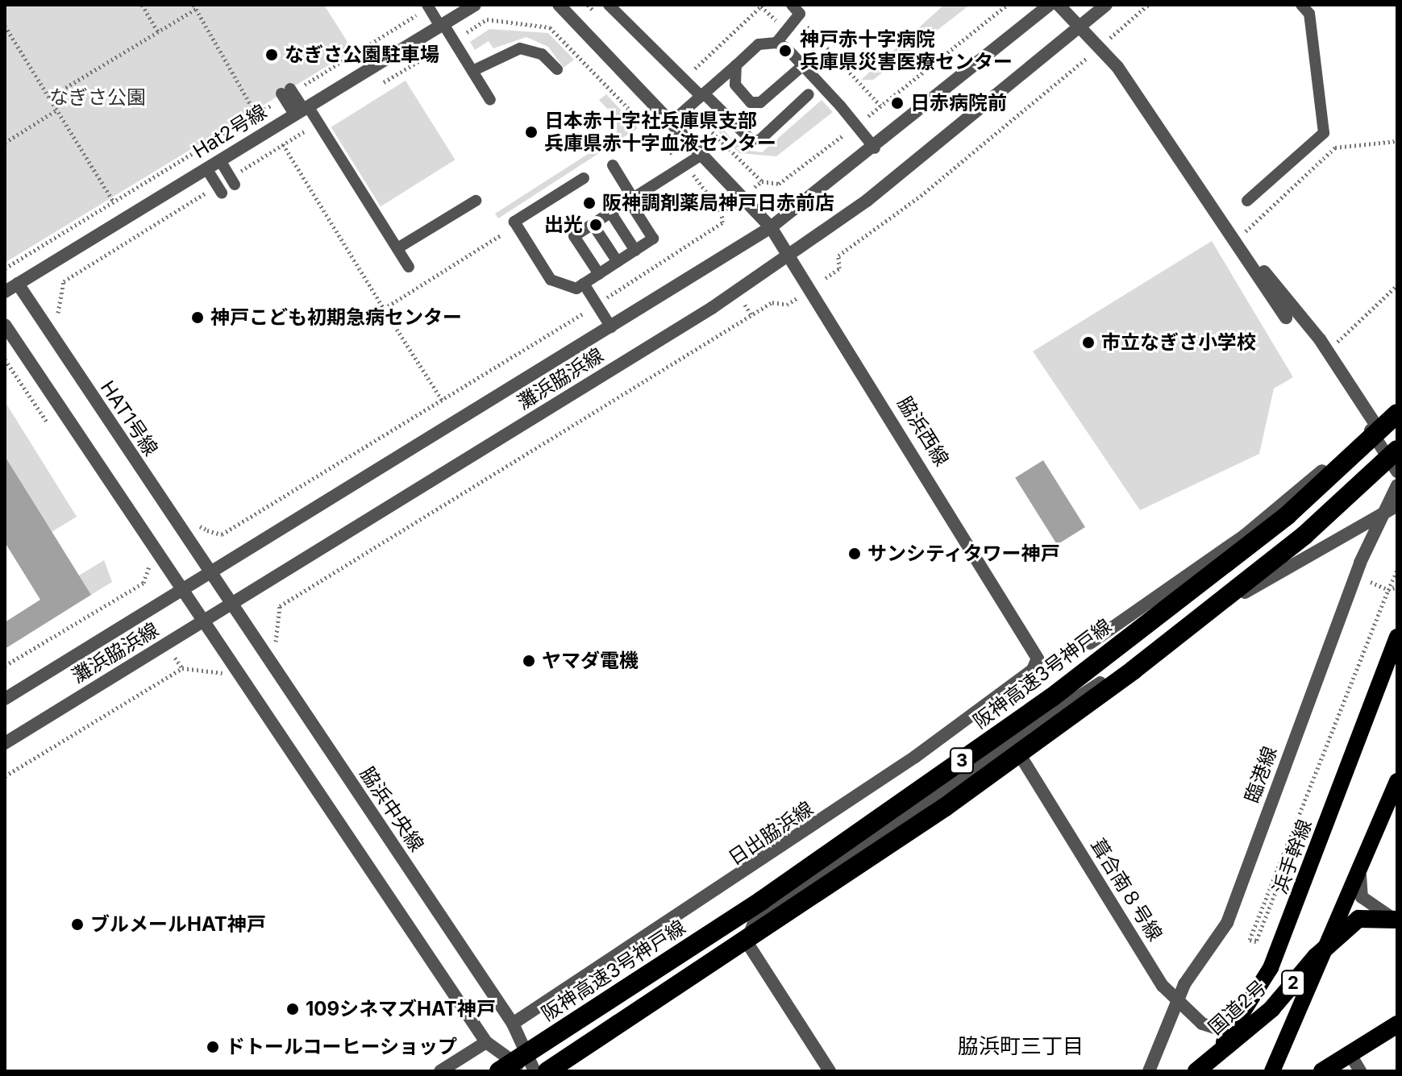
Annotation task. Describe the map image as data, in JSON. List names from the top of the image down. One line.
{"streets":{"highway":["阪神高速3号神戸線","3","2","国道2号"],"main road":["浜手幹線"],"street":["Hat2号線","灘浜脇浜線","HAT1号線","脇浜西線","臨港線","脇浜中央線","日出脇浜線","葺合南８号線"]},"crossings":[["Hat2号線","HAT1号線"],["灘浜脇浜線","HAT1号線"],["灘浜脇浜線","脇浜西線"],["灘浜脇浜線","脇浜中央線"],["HAT1号線","脇浜中央線"],["脇浜西線","日出脇浜線"],["脇浜中央線","日出脇浜線"],["浜手幹線","葺合南８号線"],["浜手幹線","国道2号"]],"districts":["脇浜町三丁目"],"parks":["なぎさ公園"],"places":["神戸赤十字病院 兵庫県災害医療センター","なぎさ公園駐車場","日赤病院前","日本赤十字社兵庫県支部 兵庫県赤十字血液センター","阪神調剤薬局神戸日赤前店","出光","神戸こども初期急病センター","市立なぎさ小学校","サンシティタワー神戸","ヤマダ電機","ブルメールHAT神戸","109シネマズHAT神戸","ドトールコーヒーショップ"]}
